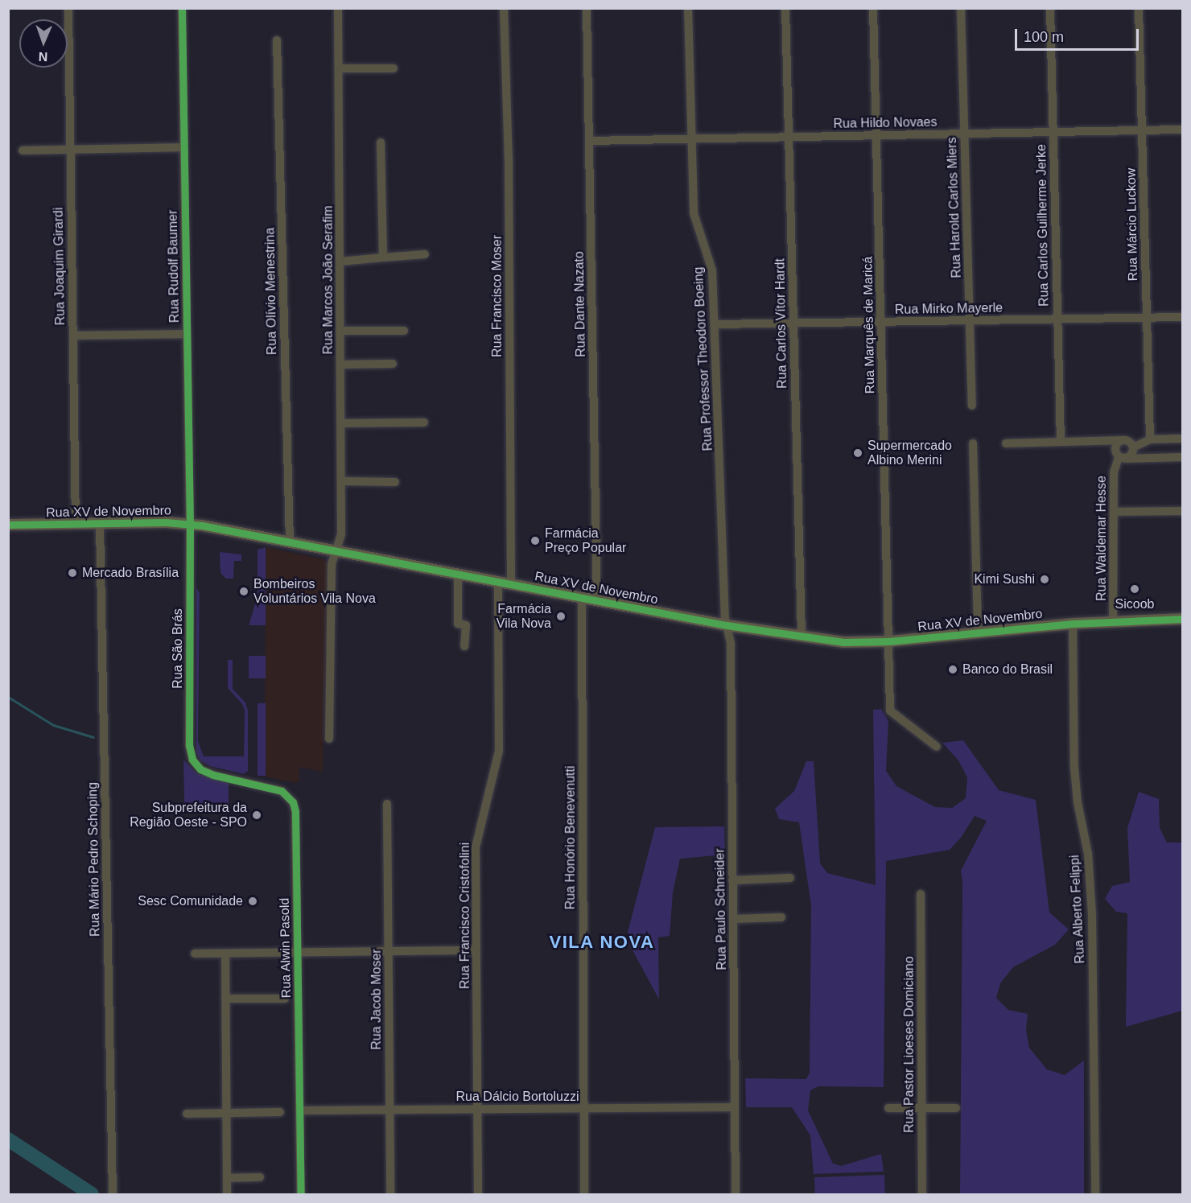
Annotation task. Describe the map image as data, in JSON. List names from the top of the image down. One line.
{"streets":{"main road":["Rua XV de Novembro"],"street":["Rua Hildo Novaes","Rua Harold Carlos Miers","Rua Márcio Luckow","Rua Carlos Guilherme Jerke","Rua Joaquim Girardi","Rua Rudolf Baumer","Rua Marcos João Serafim","Rua Olívio Menestrina","Rua Francisco Moser","Rua Dante Nazato","Rua Mirko Mayerle","Rua Carlos Vítor Hardt","Rua Marquês de Maricá","Rua Professor Theodoro Boeing","Rua Waldemar Hesse","Rua São Brás","Rua Honório Benevenutti","Rua Mário Pedro Schoping","Rua Paulo Schneider","Rua Alberto Felippi","Rua Francisco Cristofolini","Rua Alwin Pasold","Rua Jacob Moser","Rua Pastor Lioeses Domiciano","Rua Dálcio Bortoluzzi"]},"crossings":[["Rua Hildo Novaes","Rua Harold Carlos Miers"],["Rua Hildo Novaes","Rua Márcio Luckow"],["Rua Hildo Novaes","Rua Carlos Guilherme Jerke"],["Rua Hildo Novaes","Rua Dante Nazato"],["Rua Hildo Novaes","Rua Carlos Vítor Hardt"],["Rua Hildo Novaes","Rua Marquês de Maricá"],["Rua Hildo Novaes","Rua Professor Theodoro Boeing"],["Rua Harold Carlos Miers","Rua Mirko Mayerle"],["Rua Márcio Luckow","Rua Mirko Mayerle"],["Rua Carlos Guilherme Jerke","Rua Mirko Mayerle"],["Rua Joaquim Girardi","Rua XV de Novembro"],["Rua Rudolf Baumer","Rua XV de Novembro"],["Rua Rudolf Baumer","Rua São Brás"],["Rua Marcos João Serafim","Rua XV de Novembro"],["Rua Olívio Menestrina","Rua XV de Novembro"],["Rua Francisco Moser","Rua XV de Novembro"],["Rua Dante Nazato","Rua XV de Novembro"],["Rua Mirko Mayerle","Rua Carlos Vítor Hardt"],["Rua Mirko Mayerle","Rua Marquês de Maricá"],["Rua Mirko Mayerle","Rua Professor Theodoro Boeing"],["Rua Carlos Vítor Hardt","Rua XV de Novembro"],["Rua Marquês de Maricá","Rua XV de Novembro"],["Rua Professor Theodoro Boeing","Rua XV de Novembro"],["Rua Professor Theodoro Boeing","Rua Paulo Schneider"],["Rua XV de Novembro","Rua Waldemar Hesse"],["Rua XV de Novembro","Rua São Brás"],["Rua XV de Novembro","Rua Honório Benevenutti"],["Rua XV de Novembro","Rua Mário Pedro Schoping"],["Rua XV de Novembro","Rua Paulo Schneider"],["Rua XV de Novembro","Rua Alberto Felippi"],["Rua XV de Novembro","Rua Francisco Cristofolini"],["Rua São Brás","Rua Alwin Pasold"],["Rua Honório Benevenutti","Rua Dálcio Bortoluzzi"],["Rua Paulo Schneider","Rua Dálcio Bortoluzzi"],["Rua Francisco Cristofolini","Rua Dálcio Bortoluzzi"],["Rua Alwin Pasold","Rua Dálcio Bortoluzzi"],["Rua Jacob Moser","Rua Dálcio Bortoluzzi"]],"districts":["VILA NOVA"],"places":["Supermercado Albino Merini","Farmácia Preço Popular","Mercado Brasília","Kimi Sushi","Sicoob","Bombeiros Voluntários Vila Nova","Farmácia Vila Nova","Banco do Brasil","Subprefeitura da Região Oeste - SPO","Sesc Comunidade"],"scale_bar":"100 m","north":"bottom"}
